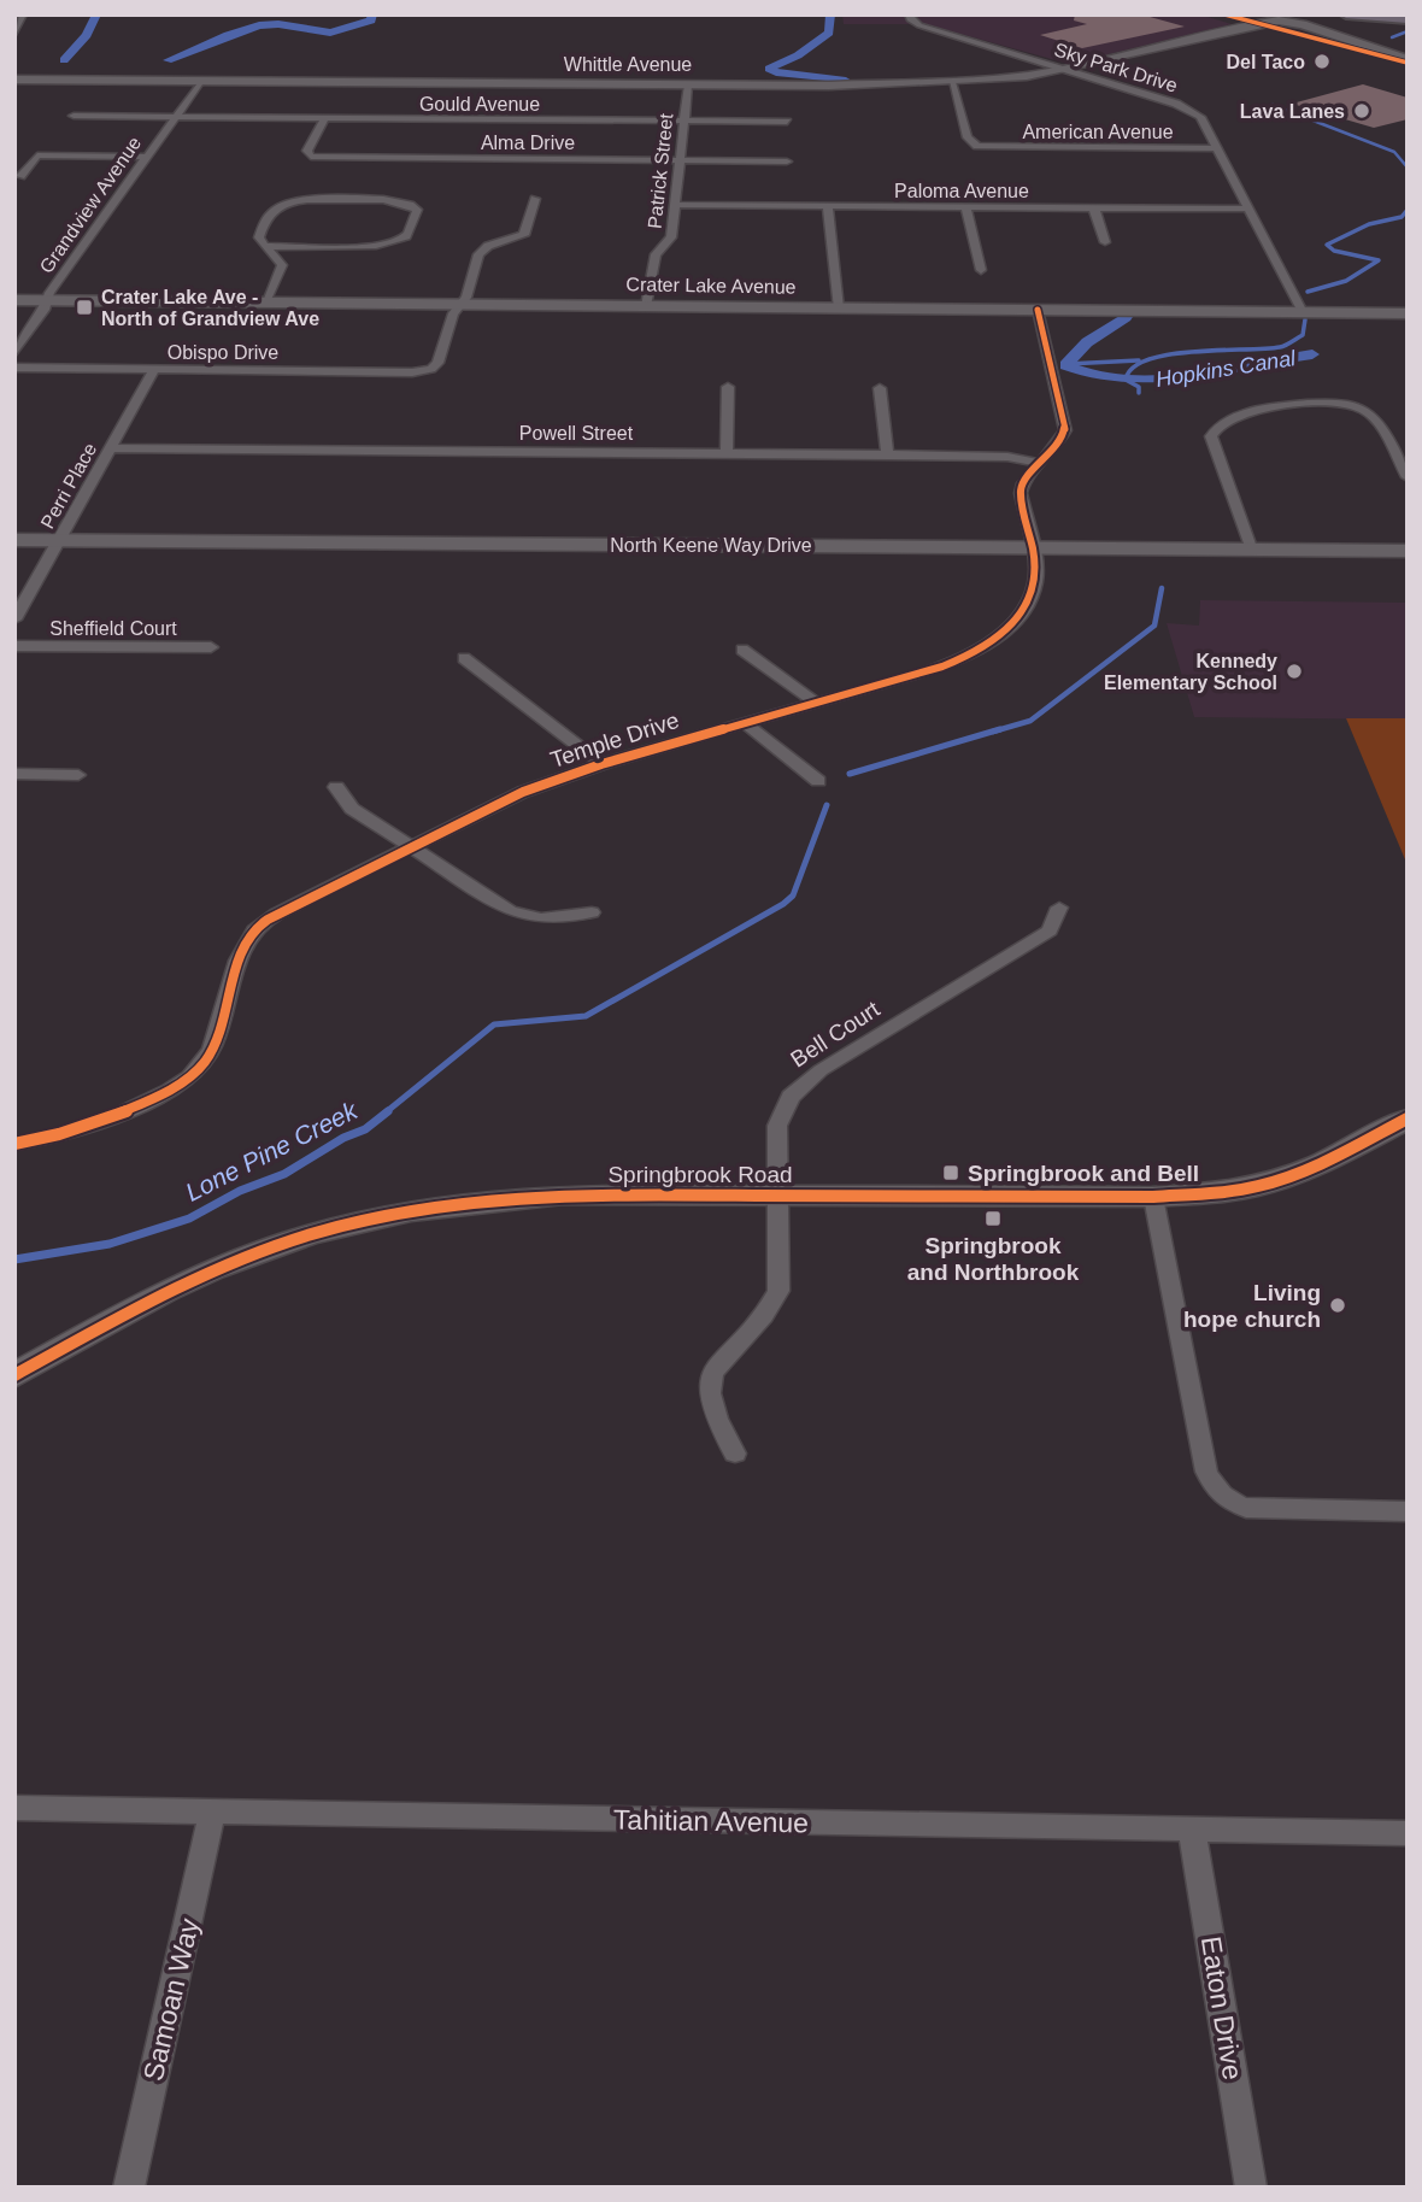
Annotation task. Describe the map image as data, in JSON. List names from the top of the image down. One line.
{"streets":{"street":["Whittle Avenue","Sky Park Drive","Gould Avenue","American Avenue","Alma Drive","Patrick Street","Paloma Avenue","Grandview Avenue","Crater Lake Avenue","Obispo Drive","Powell Street","Perri Place","North Keene Way Drive","Sheffield Court","Temple Drive","Bell Court","Springbrook Road","Tahitian Avenue","Samoan Way","Eaton Drive"]},"crossings":[["Whittle Avenue","Sky Park Drive"],["Whittle Avenue","American Avenue"],["Whittle Avenue","Patrick Street"],["Whittle Avenue","Grandview Avenue"],["Sky Park Drive","American Avenue"],["Sky Park Drive","Paloma Avenue"],["Sky Park Drive","Crater Lake Avenue"],["Gould Avenue","Alma Drive"],["Gould Avenue","Patrick Street"],["Gould Avenue","Grandview Avenue"],["Alma Drive","Patrick Street"],["Patrick Street","Paloma Avenue"],["Patrick Street","Crater Lake Avenue"],["Grandview Avenue","Crater Lake Avenue"],["Crater Lake Avenue","Obispo Drive"],["Crater Lake Avenue","Temple Drive"],["Obispo Drive","Perri Place"],["Powell Street","Perri Place"],["Powell Street","Temple Drive"],["Perri Place","North Keene Way Drive"],["North Keene Way Drive","Temple Drive"],["Bell Court","Springbrook Road"],["Tahitian Avenue","Samoan Way"],["Tahitian Avenue","Eaton Drive"]],"water":["Hopkins Canal","Lone Pine Creek"],"places":{"other":["Del Taco","Lava Lanes","Kennedy Elementary School","Living hope church"],"transit":["Crater Lake Ave - North of Grandview Ave","Springbrook and Bell","Springbrook and Northbrook"]}}
